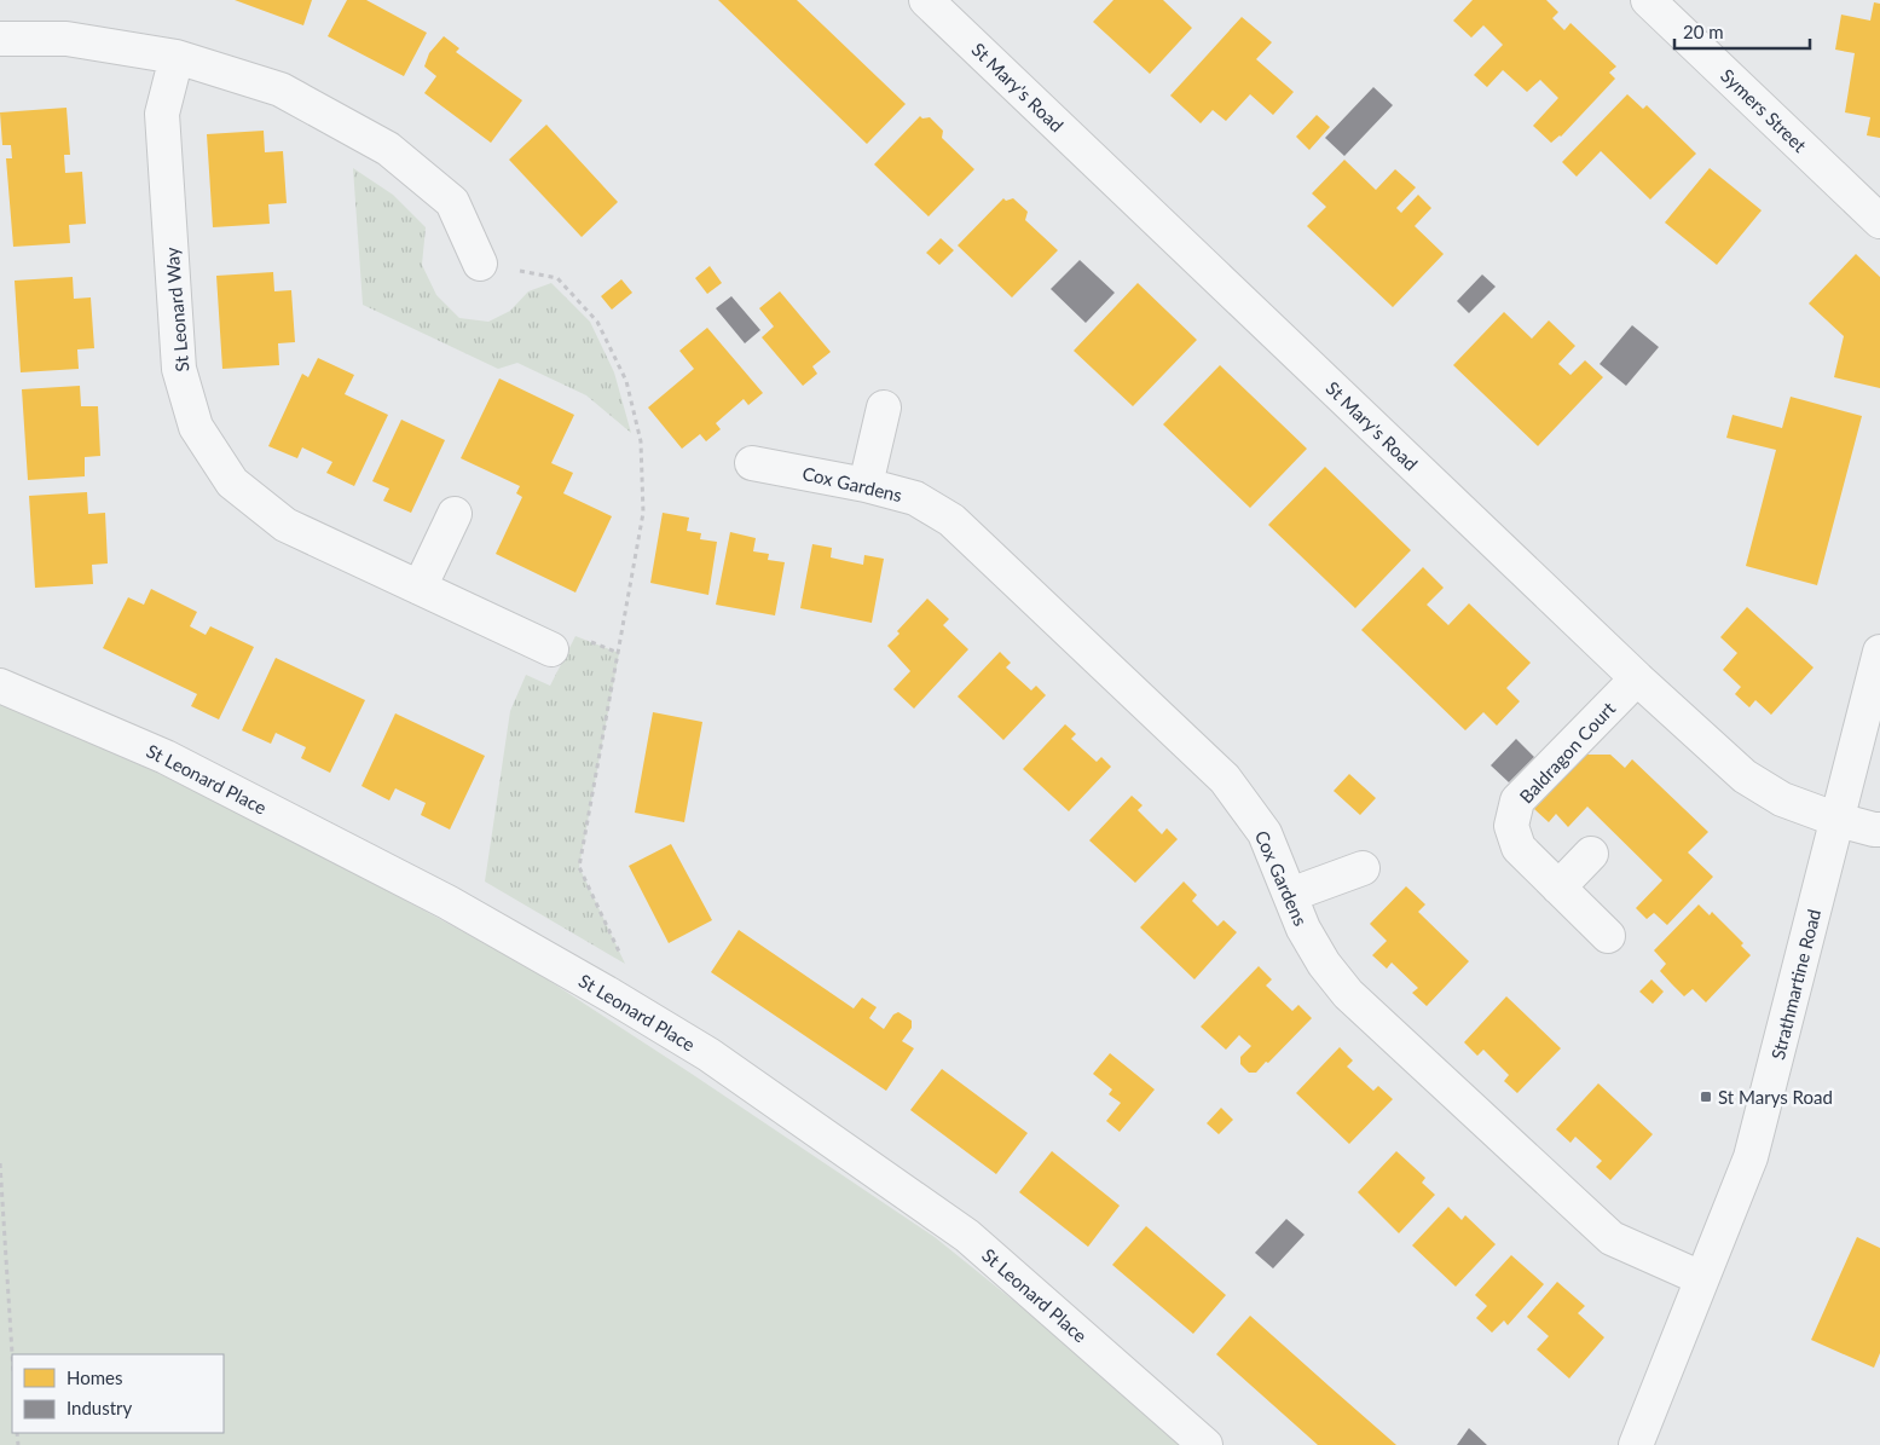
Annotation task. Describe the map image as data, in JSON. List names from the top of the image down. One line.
{"streets":{"street":["St Mary's Road","Symers Street","St Leonard Way","Cox Gardens","Baldragon Court","St Leonard Place","Strathmartine Road"]},"crossings":[["St Mary's Road","Baldragon Court"],["St Mary's Road","Strathmartine Road"],["Cox Gardens","Strathmartine Road"]],"places":{"transit":["St Marys Road"]},"legend":["Homes","Industry"],"scale_bar":"20 m"}
